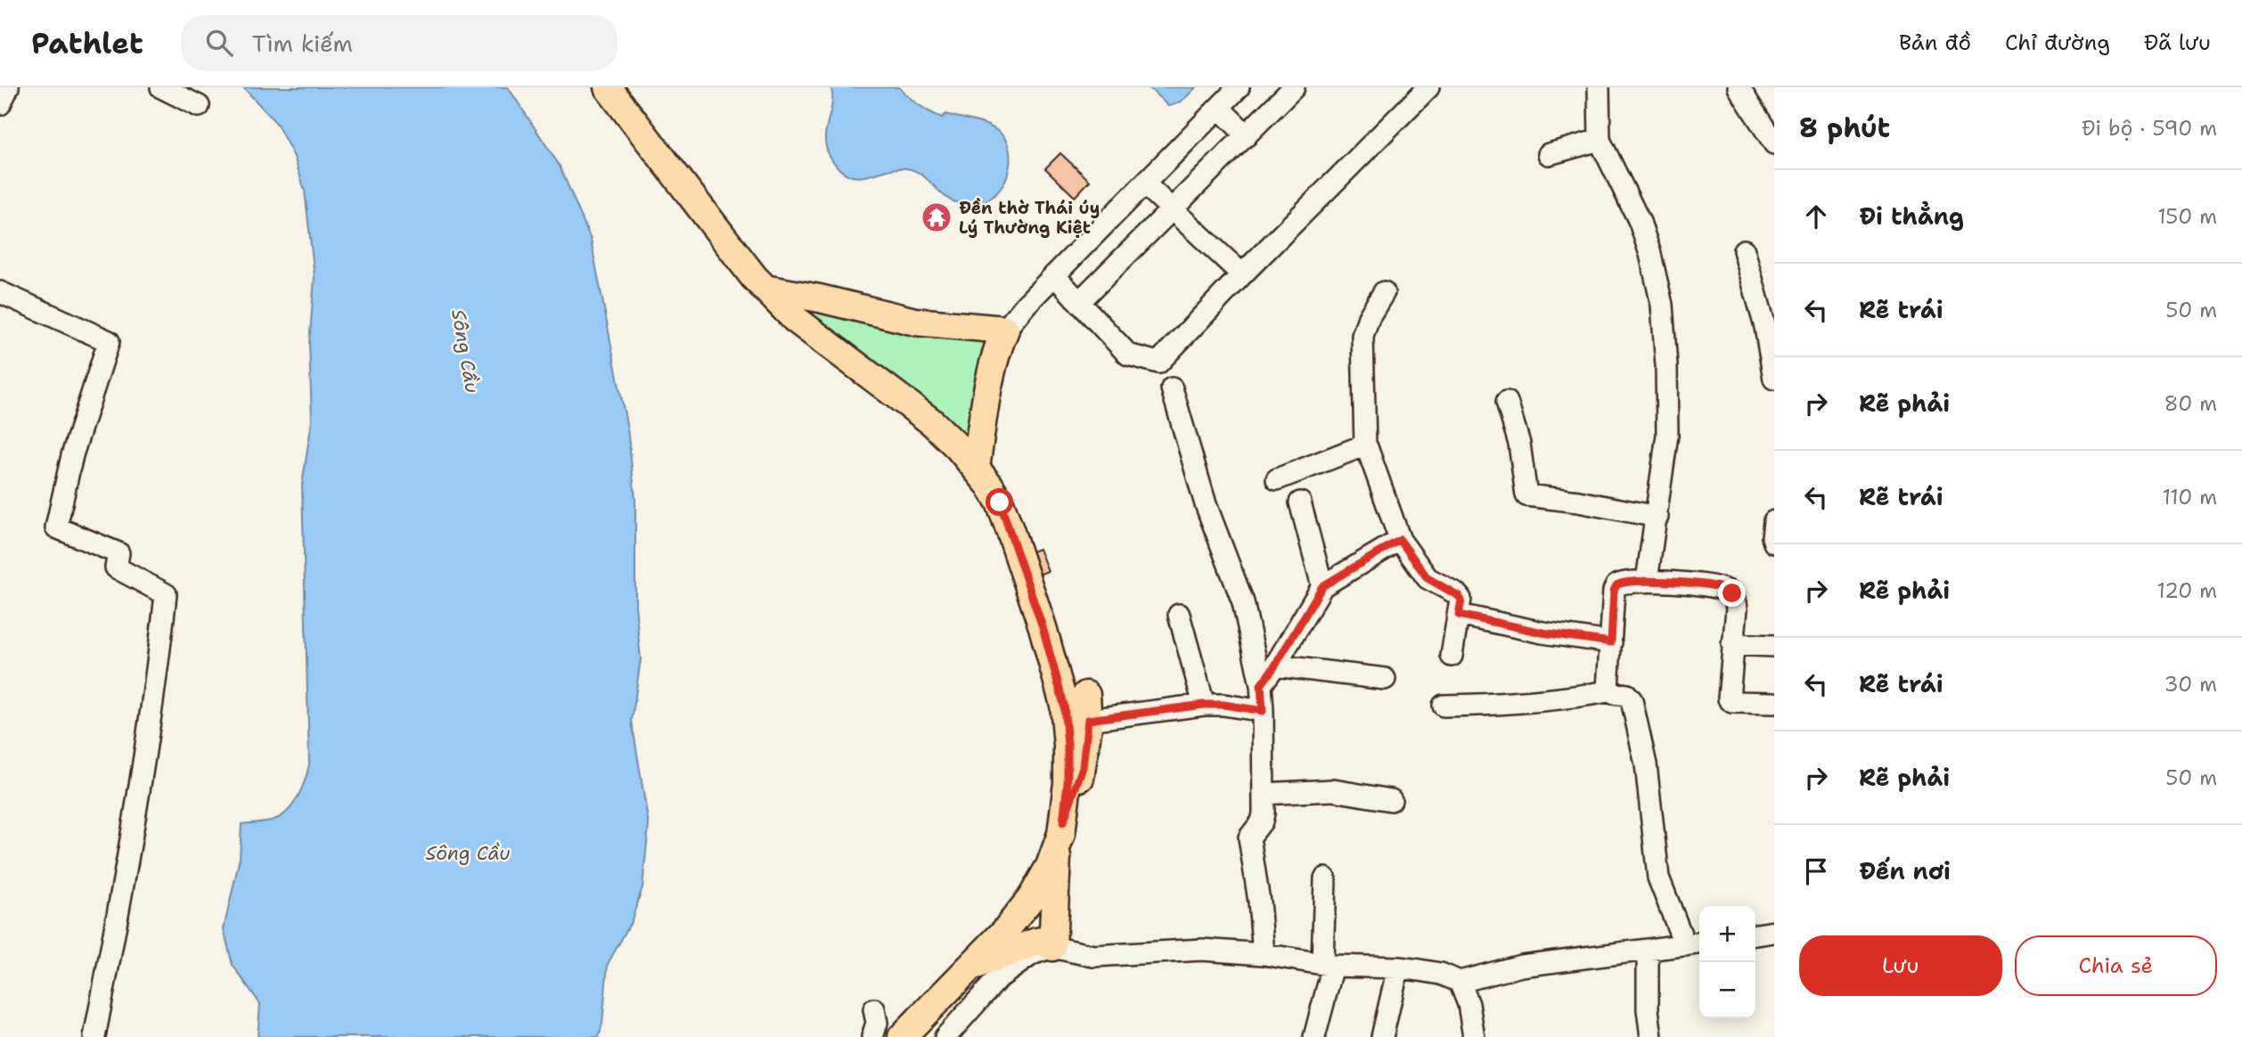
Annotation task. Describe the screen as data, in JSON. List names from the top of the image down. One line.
{"water":["Sông Cầu"],"places":{"temple":["Đền thờ Thái úy Lý Thường Kiệt"]},"page":{"header":"Pathlet","search":"Tìm kiếm","nav":["Bản đồ","Chỉ đường","Đã lưu"],"heading":["8 phút","Đi bộ · 590 m"],"list":[["Đi thẳng","150 m"],["Rẽ trái","50 m"],["Rẽ phải","80 m"],["Rẽ trái","110 m"],["Rẽ phải","120 m"],["Rẽ trái","30 m"],["Rẽ phải","50 m"],"Đến nơi"],"map_buttons":["+","−"],"buttons":["Lưu","Chia sẻ"]}}
